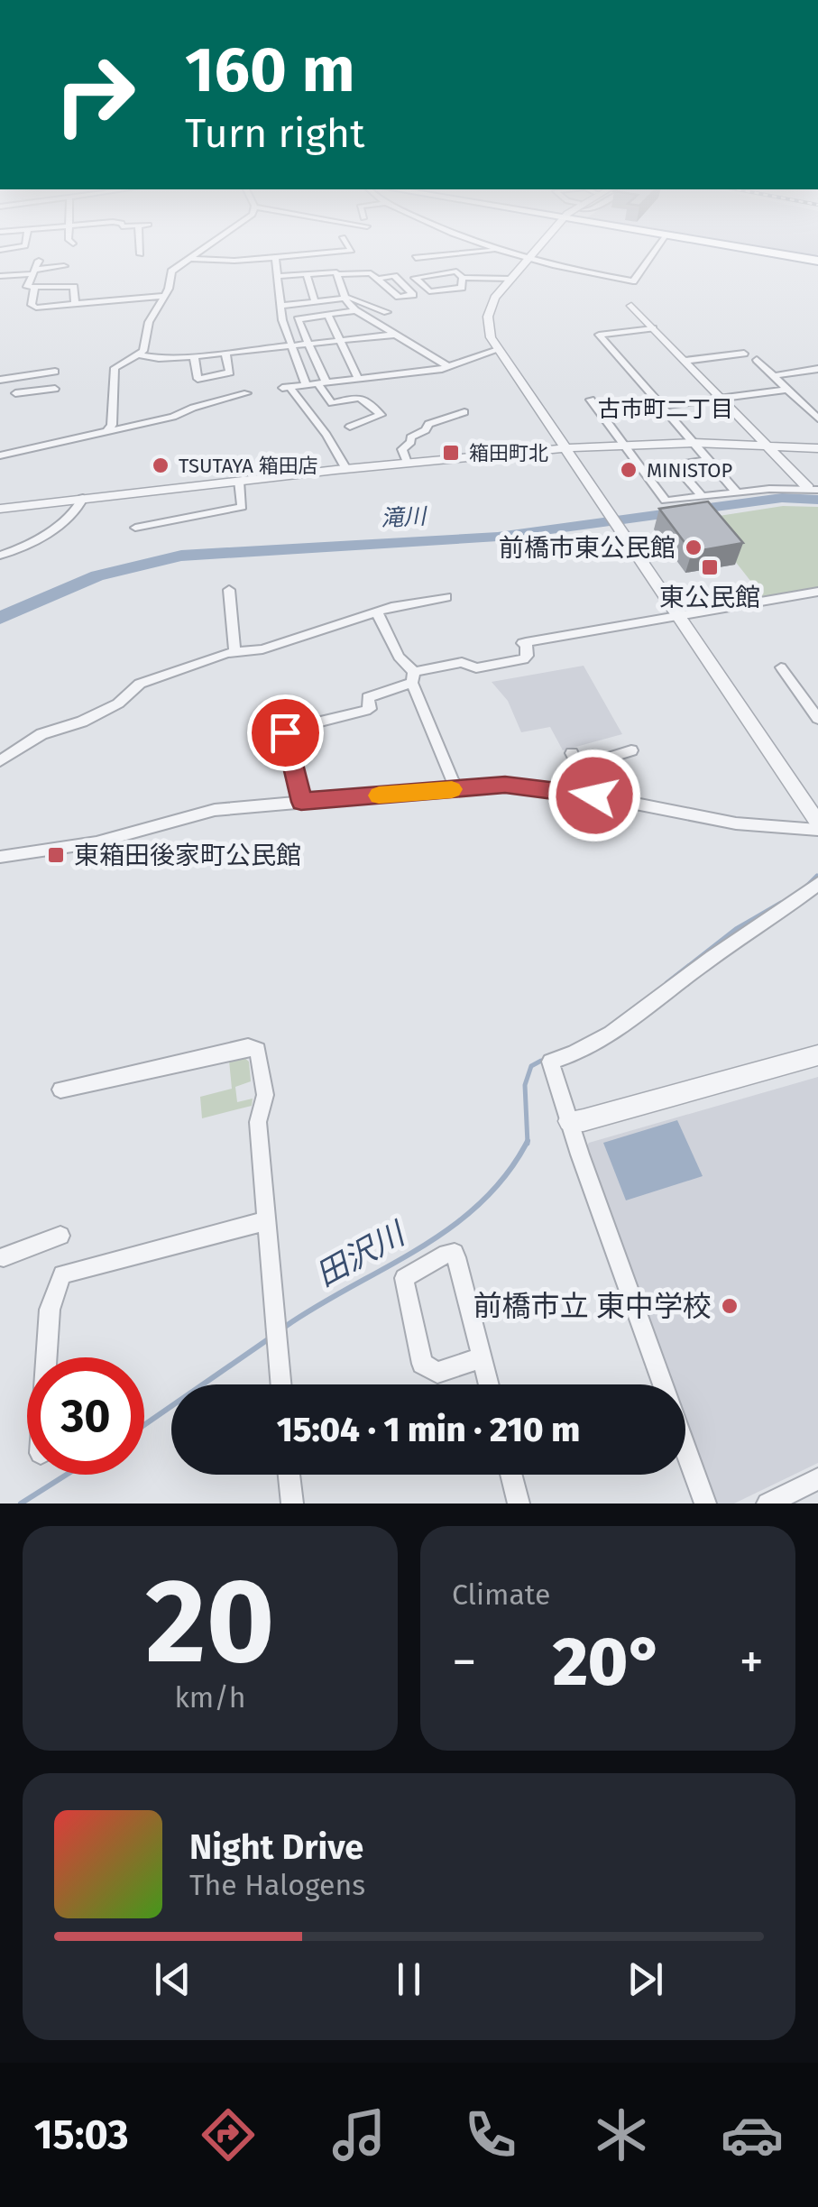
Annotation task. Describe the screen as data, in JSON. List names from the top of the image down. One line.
{"districts":["古市町二丁目"],"water":["滝川","田沢川"],"places":{"transit":["箱田町北","東公民館","東箱田後家町公民館"],"other":["TSUTAYA 箱田店","MINISTOP","前橋市東公民館","前橋市立 東中学校"]},"page":{"turn":["160 m","Turn right"],"limit":"30","trip":"15:04 · 1 min · 210 m","tile":[["20","km/h"],"Climate"],"heat":["−","20°","+"],"song":["Night Drive","The Halogens"],"tabs":"15:03"}}
